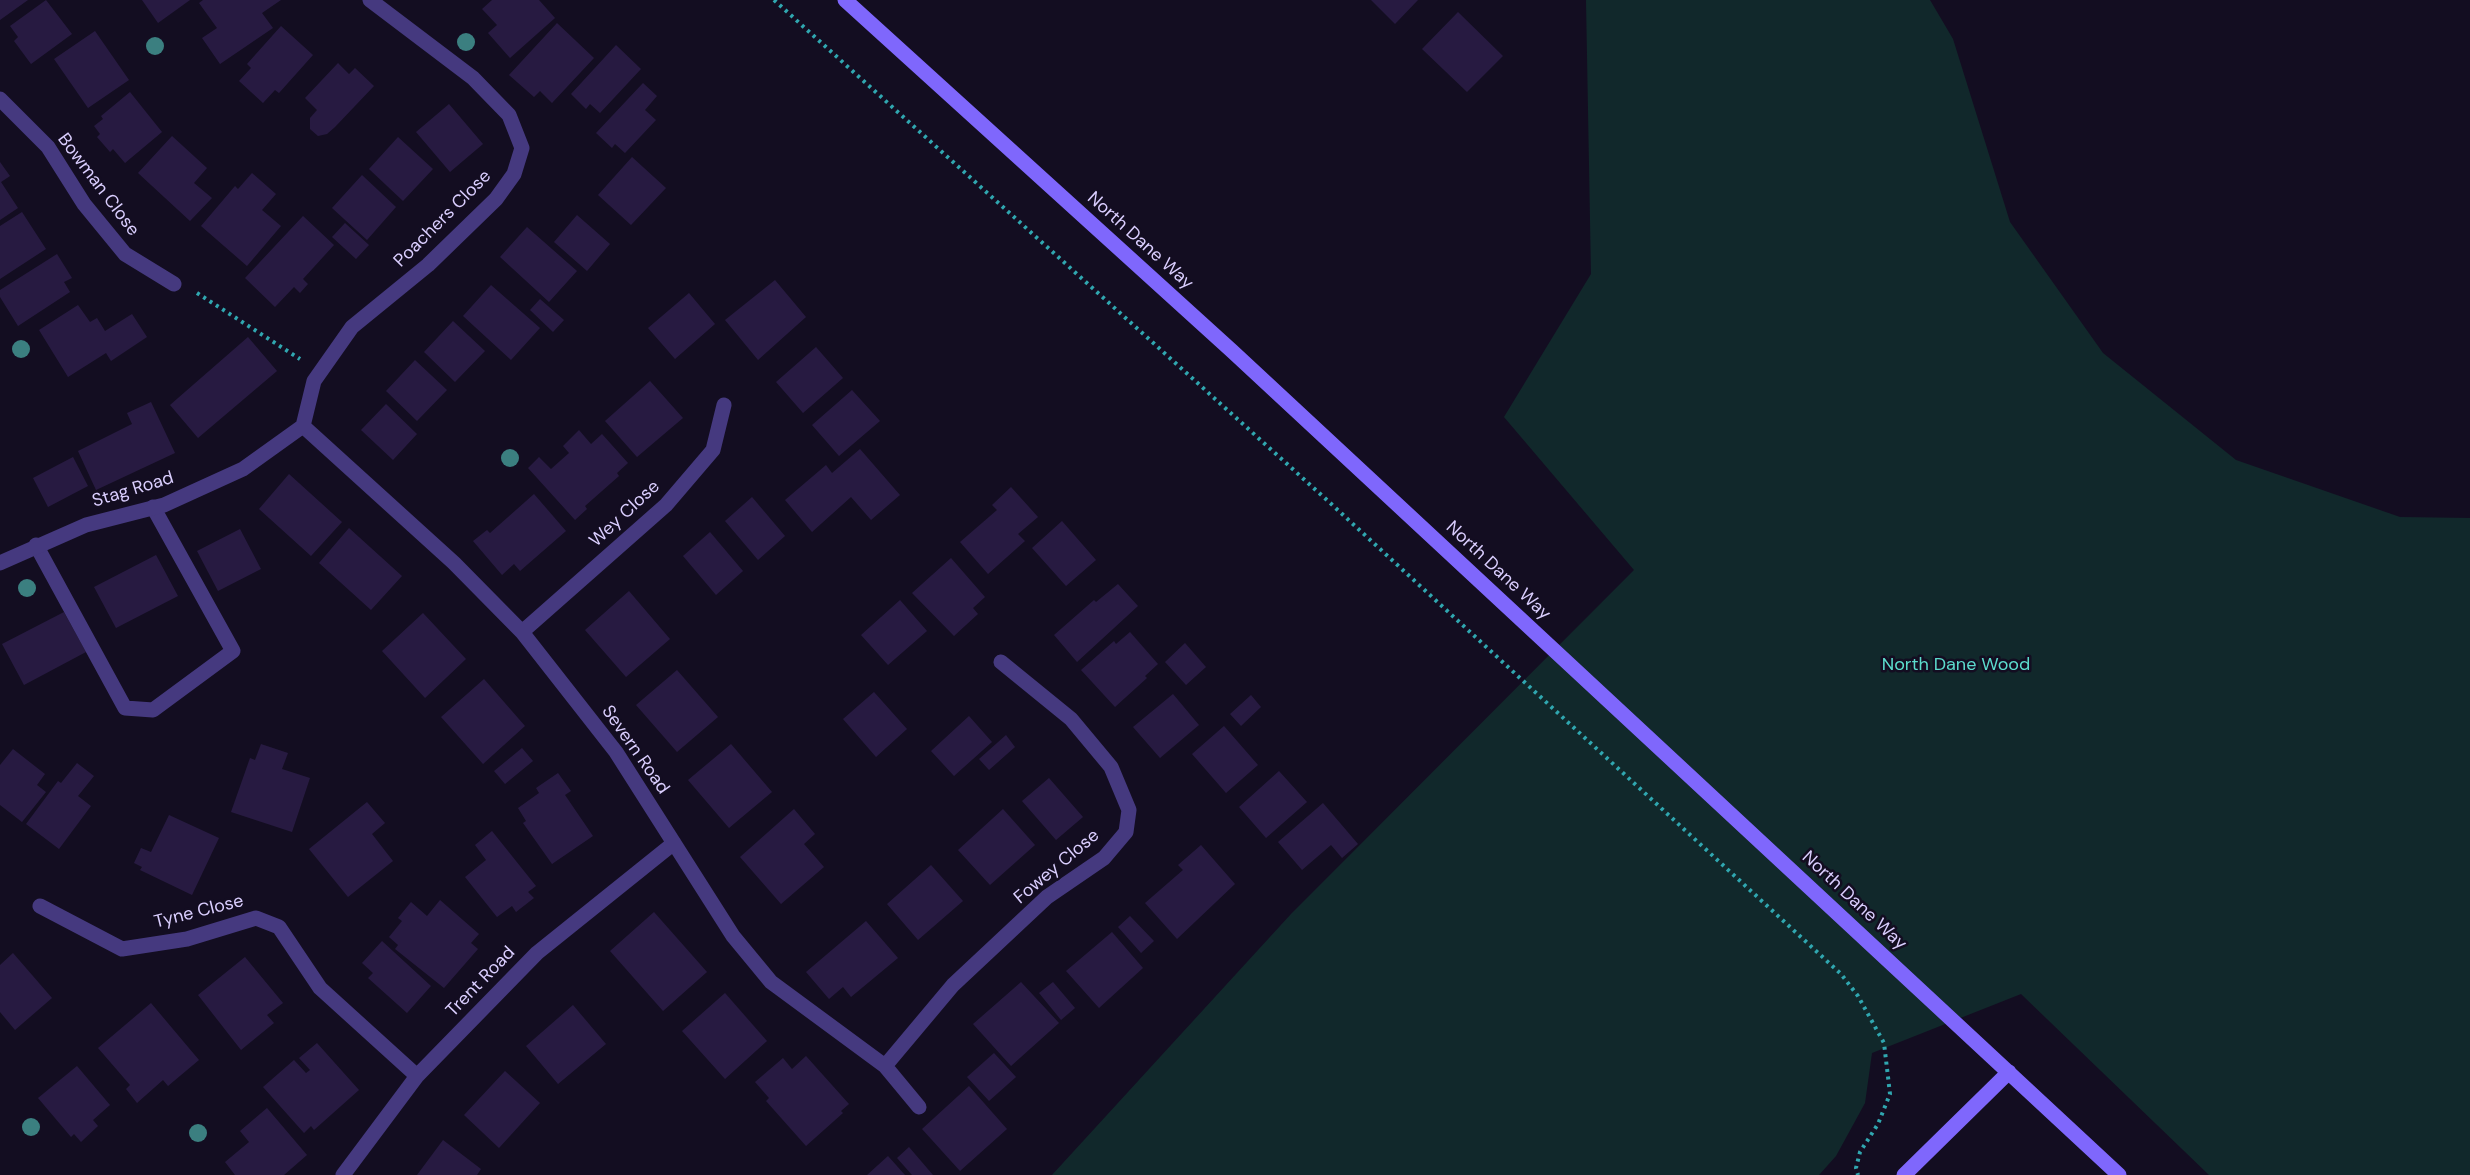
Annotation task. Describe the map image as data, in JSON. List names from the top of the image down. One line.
{"streets":{"street":["Bowman Close","Poachers Close","North Dane Way","Stag Road","Wey Close","Severn Road","Fowey Close","Tyne Close","Trent Road"]},"crossings":[["Poachers Close","Stag Road"],["Poachers Close","Severn Road"],["Stag Road","Severn Road"],["Wey Close","Severn Road"],["Severn Road","Fowey Close"],["Severn Road","Trent Road"],["Tyne Close","Trent Road"]],"parks":["North Dane Wood"]}
